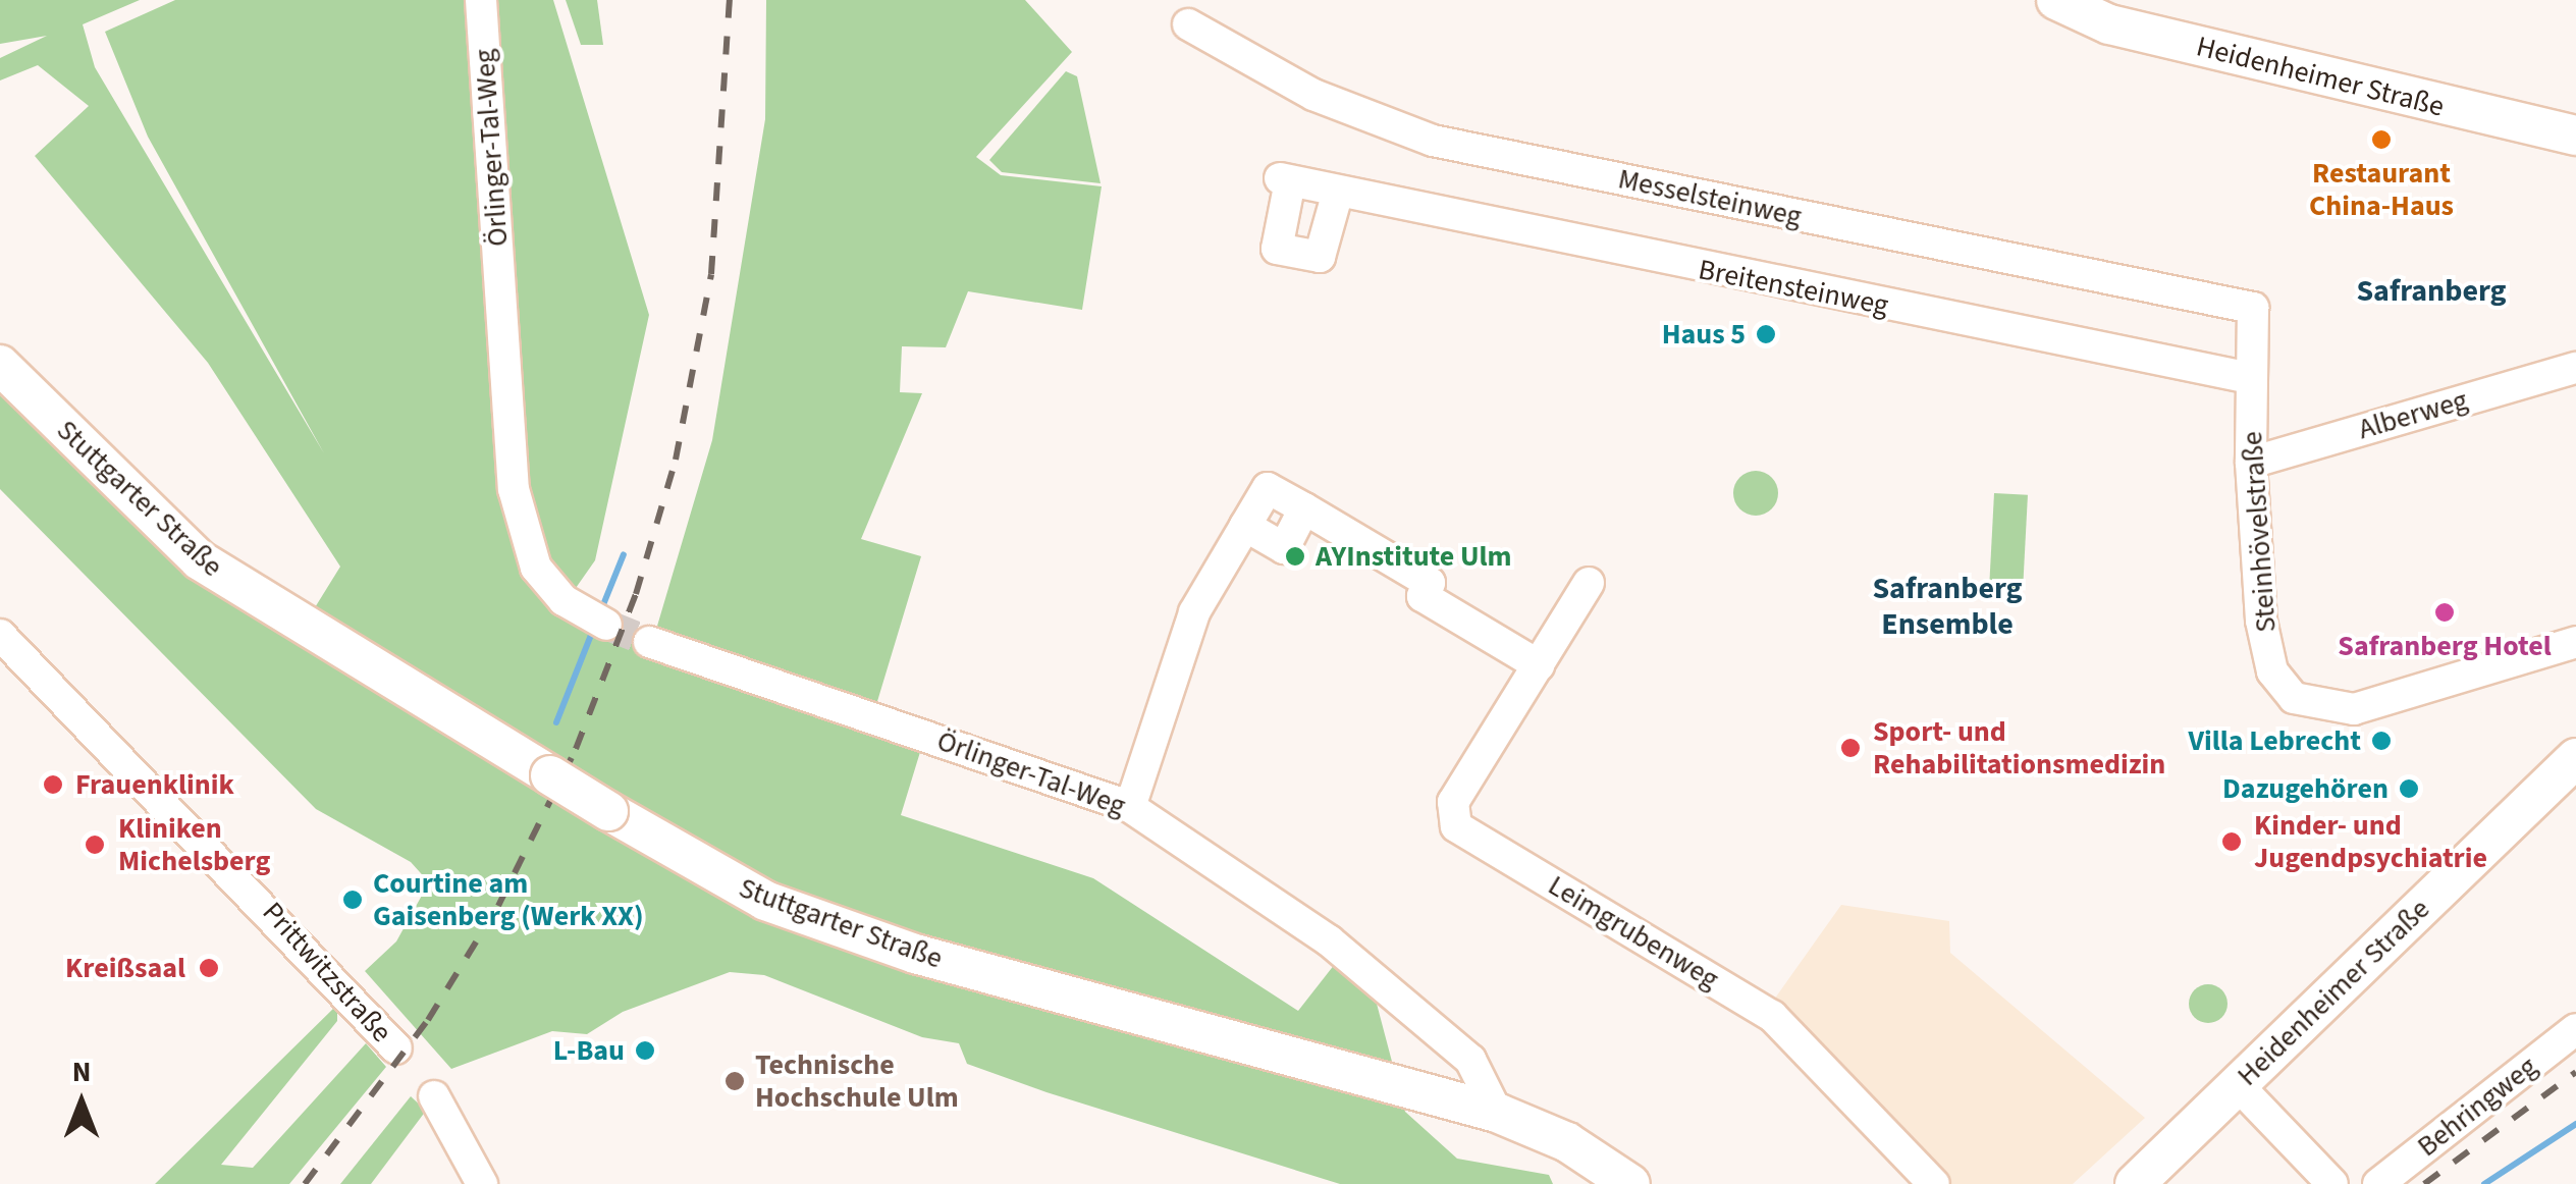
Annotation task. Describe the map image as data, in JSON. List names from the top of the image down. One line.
{"streets":{"main road":["Heidenheimer Straße","Stuttgarter Straße"],"street":["Örlinger-Tal-Weg","Messelsteinweg","Breitensteinweg","Alberweg","Steinhövelstraße","Leimgrubenweg","Prittwitzstraße","Behringweg"]},"crossings":[["Örlinger-Tal-Weg","Stuttgarter Straße"],["Messelsteinweg","Steinhövelstraße"],["Breitensteinweg","Steinhövelstraße"],["Alberweg","Steinhövelstraße"]],"districts":["Safranberg","Safranberg Ensemble"],"places":["Restaurant China-Haus","Haus 5","AYInstitute Ulm","Safranberg Hotel","Villa Lebrecht","Sport- und Rehabilitationsmedizin","Frauenklinik","Dazugehören","Kinder- und Jugendpsychiatrie","Kliniken Michelsberg","Courtine am Gaisenberg (Werk XX)","Kreißsaal","L-Bau","Technische Hochschule Ulm"],"north":"top"}
